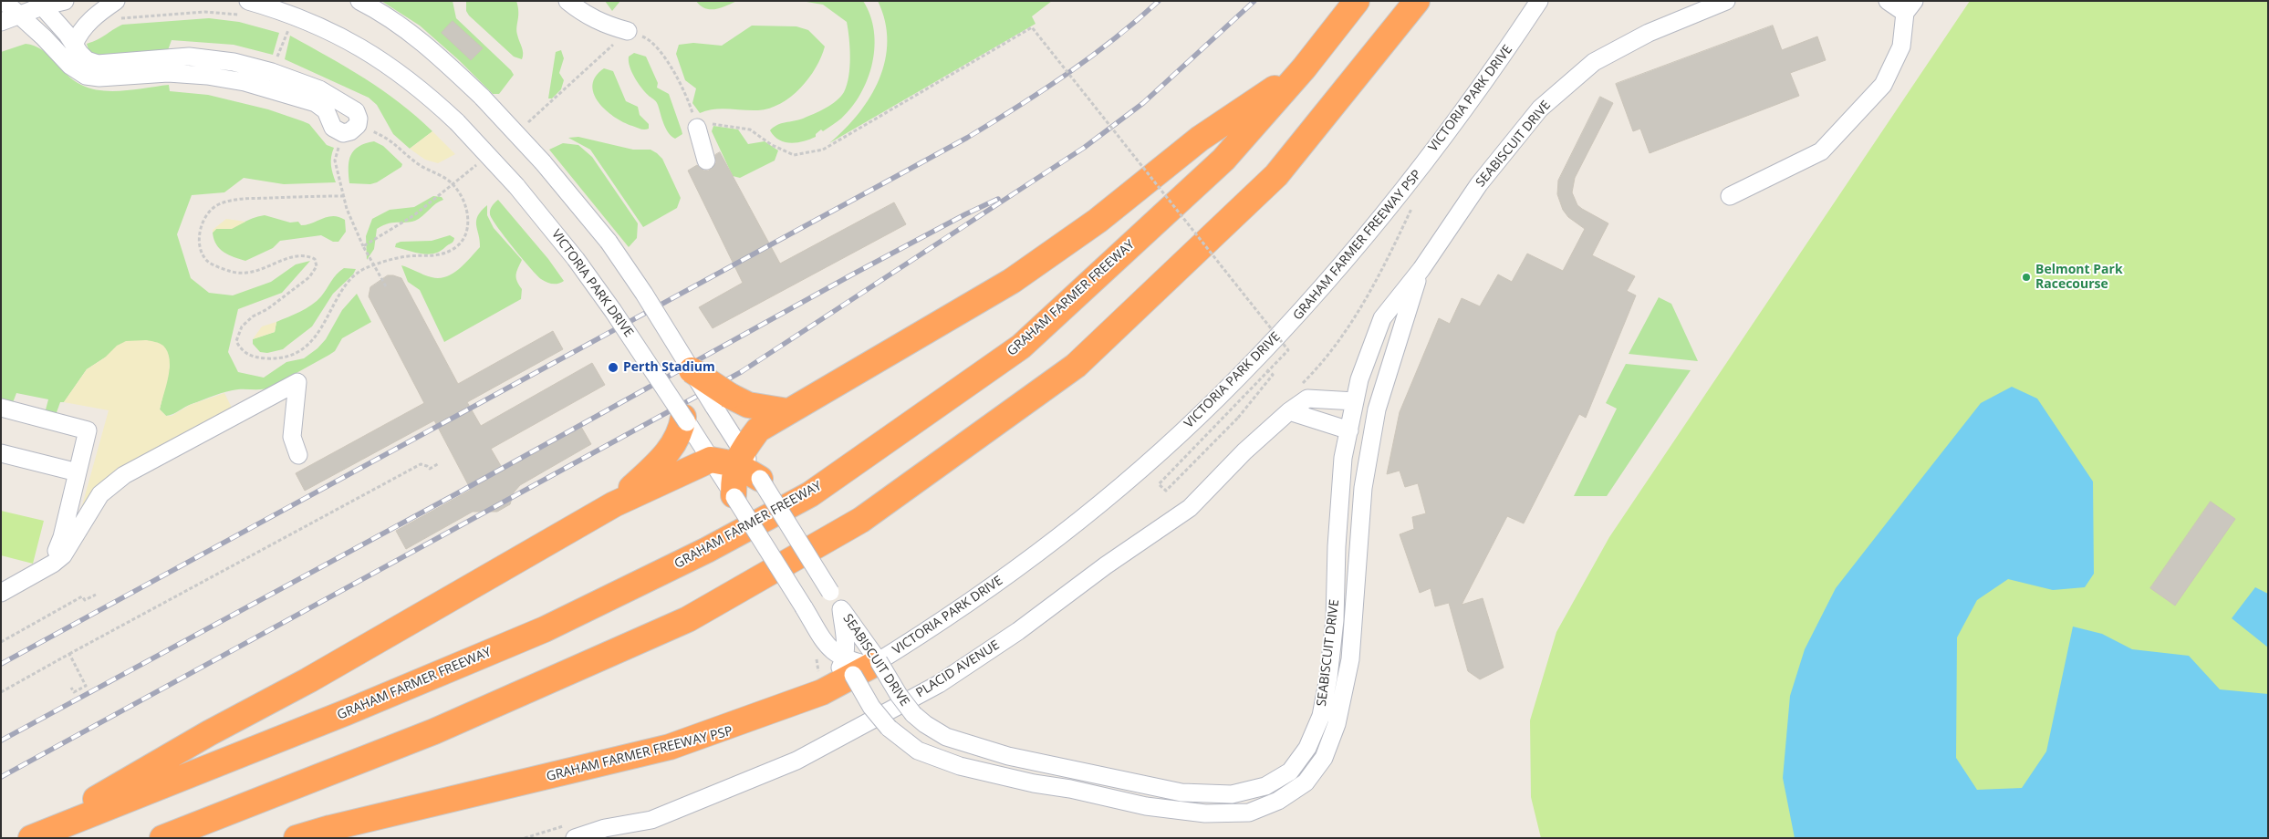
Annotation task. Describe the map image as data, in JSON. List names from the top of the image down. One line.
{"streets":{"highway":["GRAHAM FARMER FREEWAY"],"street":["VICTORIA PARK DRIVE","SEABISCUIT DRIVE","PLACID AVENUE"]},"crossings":[["VICTORIA PARK DRIVE","SEABISCUIT DRIVE"],["SEABISCUIT DRIVE","PLACID AVENUE"]],"places":["Belmont Park Racecourse","Perth Stadium"]}
